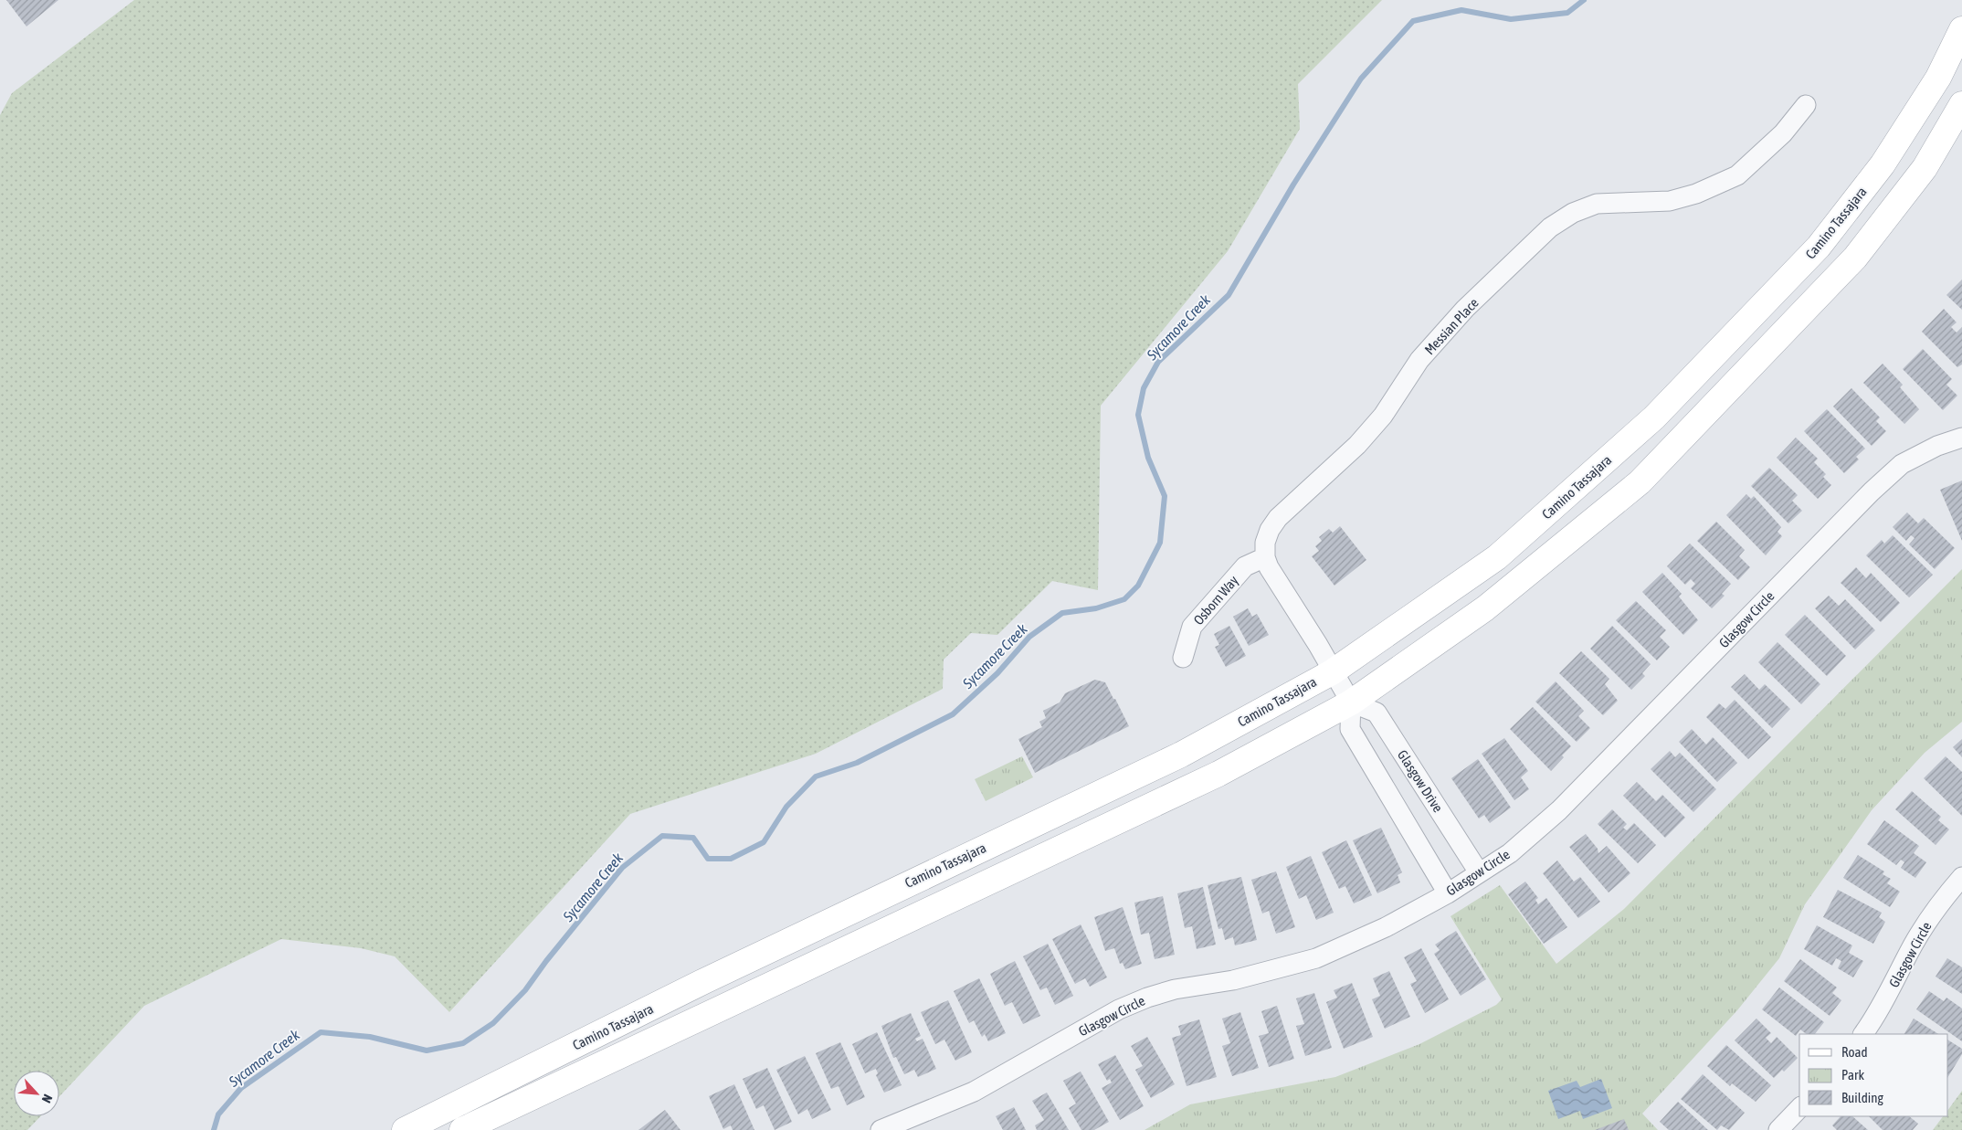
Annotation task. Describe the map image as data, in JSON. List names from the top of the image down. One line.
{"streets":{"main road":["Camino Tassajara"],"street":["Messian Place","Osborn Way","Glasgow Circle","Glasgow Drive"]},"crossings":[["Camino Tassajara","Messian Place"],["Camino Tassajara","Glasgow Drive"],["Messian Place","Osborn Way"],["Glasgow Circle","Glasgow Drive"]],"water":["Sycamore Creek"],"legend":["Road","Park","Building"],"north":"bottom right"}
